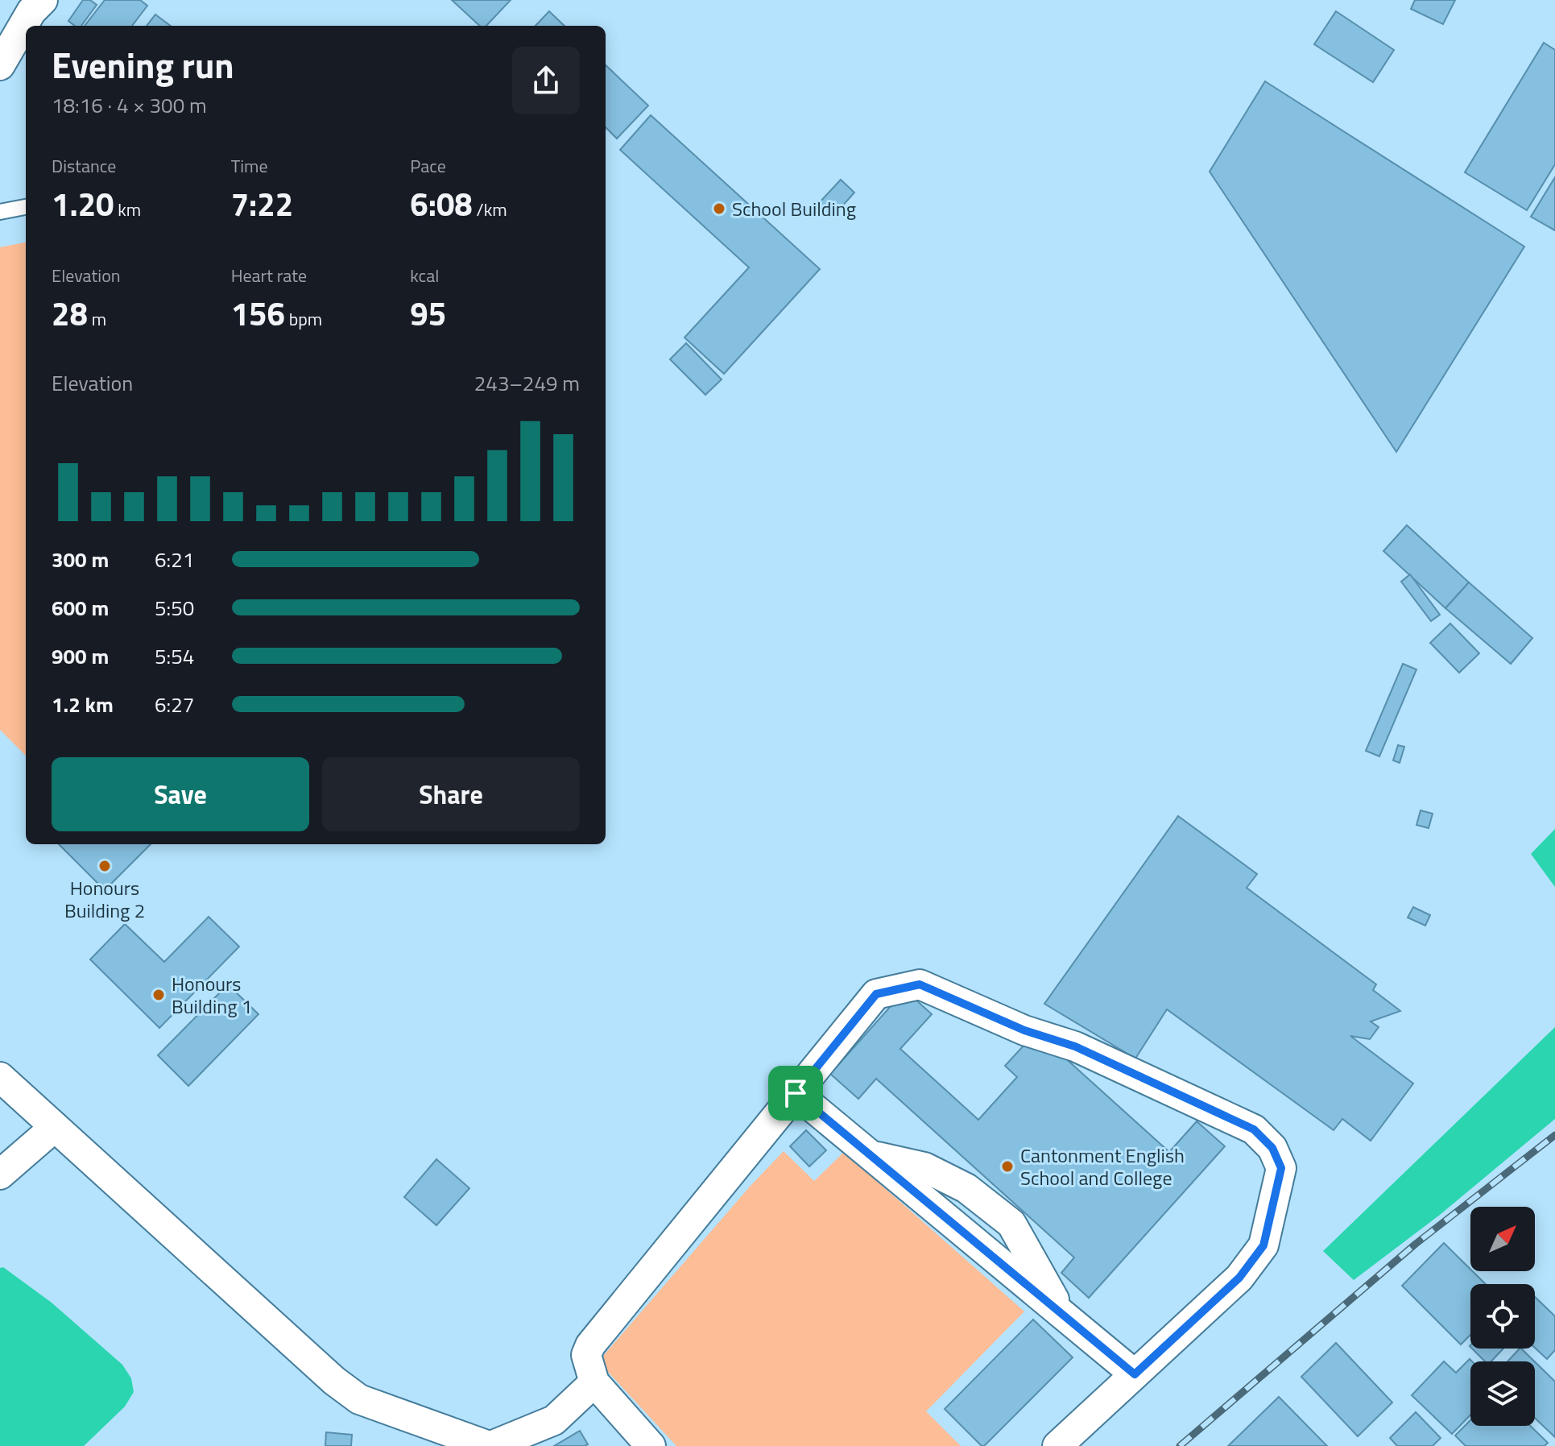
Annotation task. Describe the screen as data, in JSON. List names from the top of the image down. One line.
{"places":["School Building","Honours Building 2","Honours Building 1","Cantonment English School and College"],"north":"top right","page":{"heading":["Evening run","18:16 · 4 × 300 m"],"stats":[["Distance","1.20 km"],["Time","7:22"],["Pace","6:08 /km"],["Elevation","28 m"],["Heart rate","156 bpm"],["kcal","95"]],"chart":["Elevation","243–249 m"],"list":[{"name":"300 m","note":"6:21"},{"name":"600 m","note":"5:50"},{"name":"900 m","note":"5:54"},{"name":"1.2 km","note":"6:27"}],"buttons":["Save","Share"]}}
